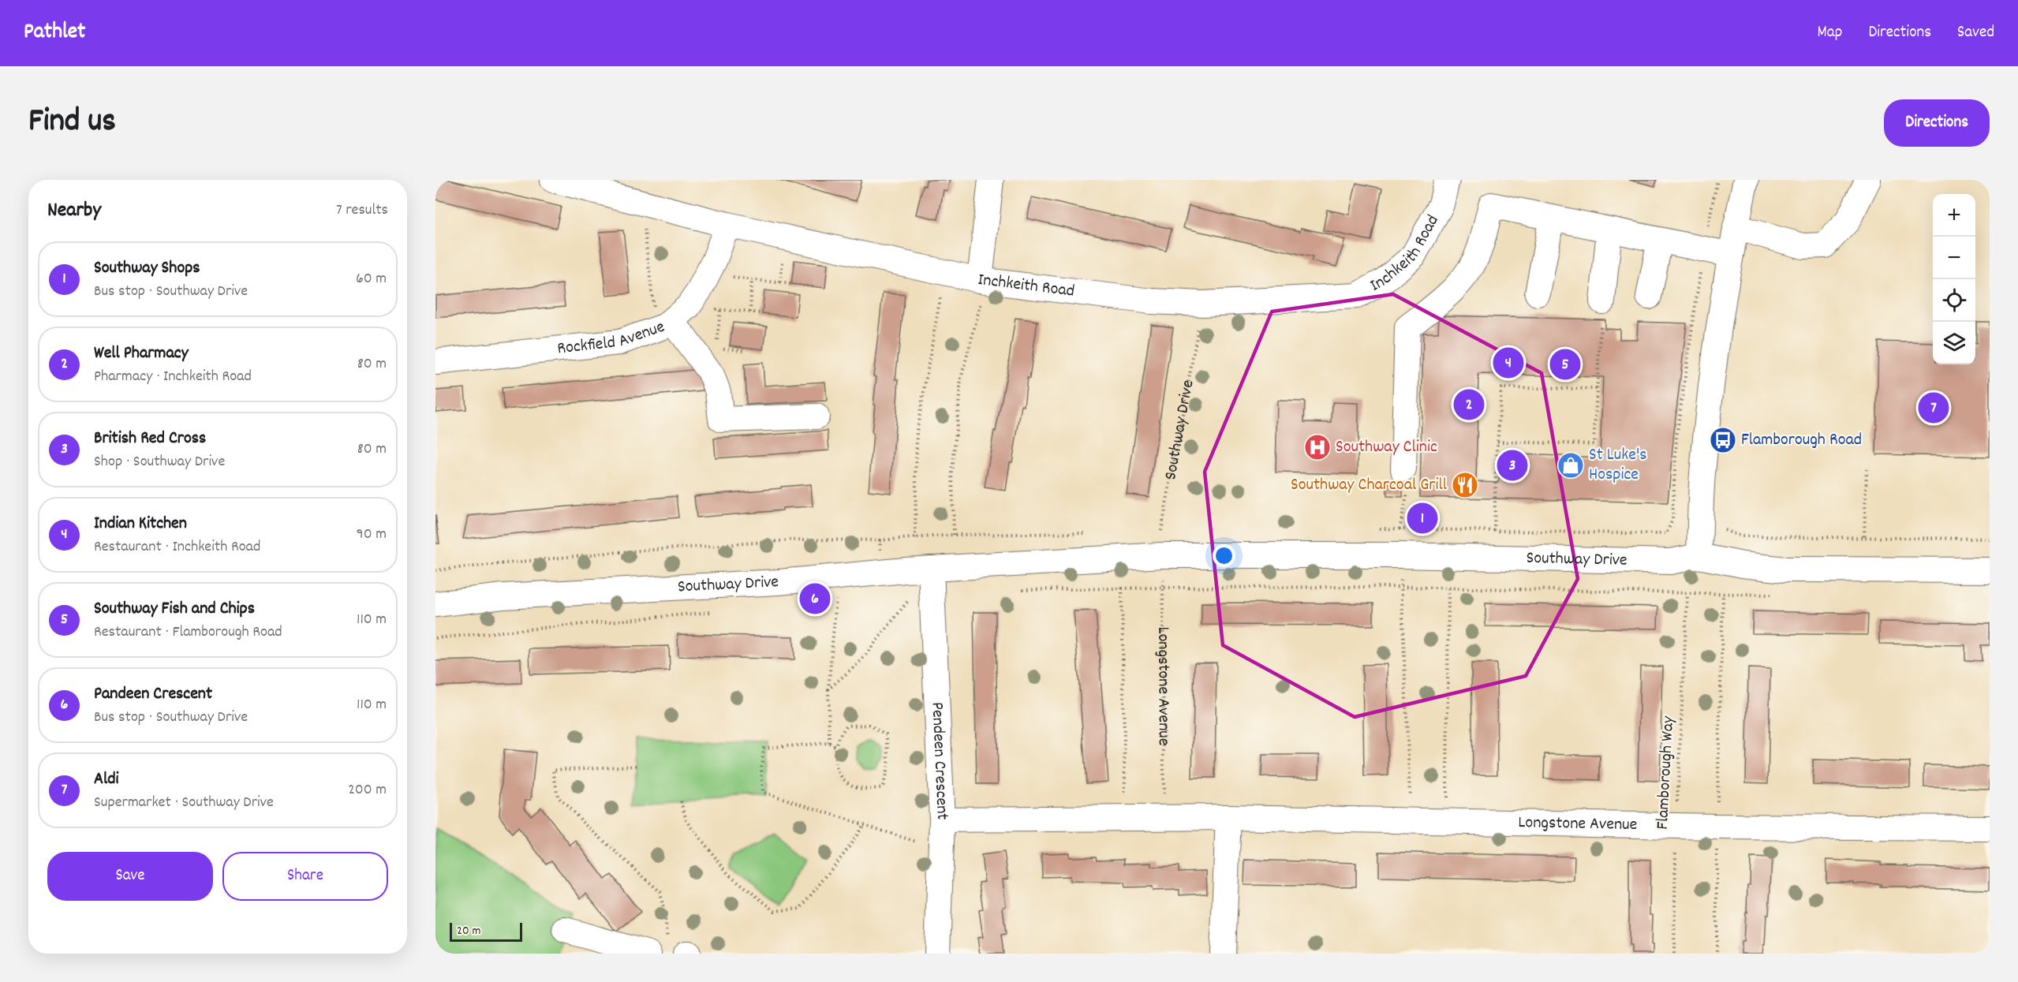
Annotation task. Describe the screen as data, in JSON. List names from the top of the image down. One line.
{"streets":{"street":["Inchkeith Road","Rockfield Avenue","Southway Drive","Longstone Avenue","Pendeen Crescent"],"path":["Flamborough Way"]},"crossings":[["Inchkeith Road","Southway Drive"],["Southway Drive","Longstone Avenue"],["Southway Drive","Pendeen Crescent"],["Longstone Avenue","Pendeen Crescent"],["Longstone Avenue","Flamborough Way"]],"places":{"bus stop":["Flamborough Road"],"hospital":["Southway Clinic"],"shop":["St Luke's Hospice"],"restaurant":["Southway Charcoal Grill"]},"scale_bar":"20 m","page":{"header":"Pathlet","nav":["Map","Directions","Saved"],"title":"Find us","buttons":["Directions",["Save","Share"]],"heading":["Nearby","7 results"],"map_buttons":["+","−"],"list":[{"mark":"1","name":"Southway Shops","note":"Bus stop · Southway Drive","value":"60 m"},{"mark":"2","name":"Well Pharmacy","note":"Pharmacy · Inchkeith Road","value":"80 m"},{"mark":"3","name":"British Red Cross","note":"Shop · Southway Drive","value":"80 m"},{"mark":"4","name":"Indian Kitchen","note":"Restaurant · Inchkeith Road","value":"90 m"},{"mark":"5","name":"Southway Fish and Chips","note":"Restaurant · Flamborough Road","value":"110 m"},{"mark":"6","name":"Pandeen Crescent","note":"Bus stop · Southway Drive","value":"110 m"},{"mark":"7","name":"Aldi","note":"Supermarket · Southway Drive","value":"200 m"}],"pins":["4","5","2","7","3","1","6"],"scale":"20 m"}}
